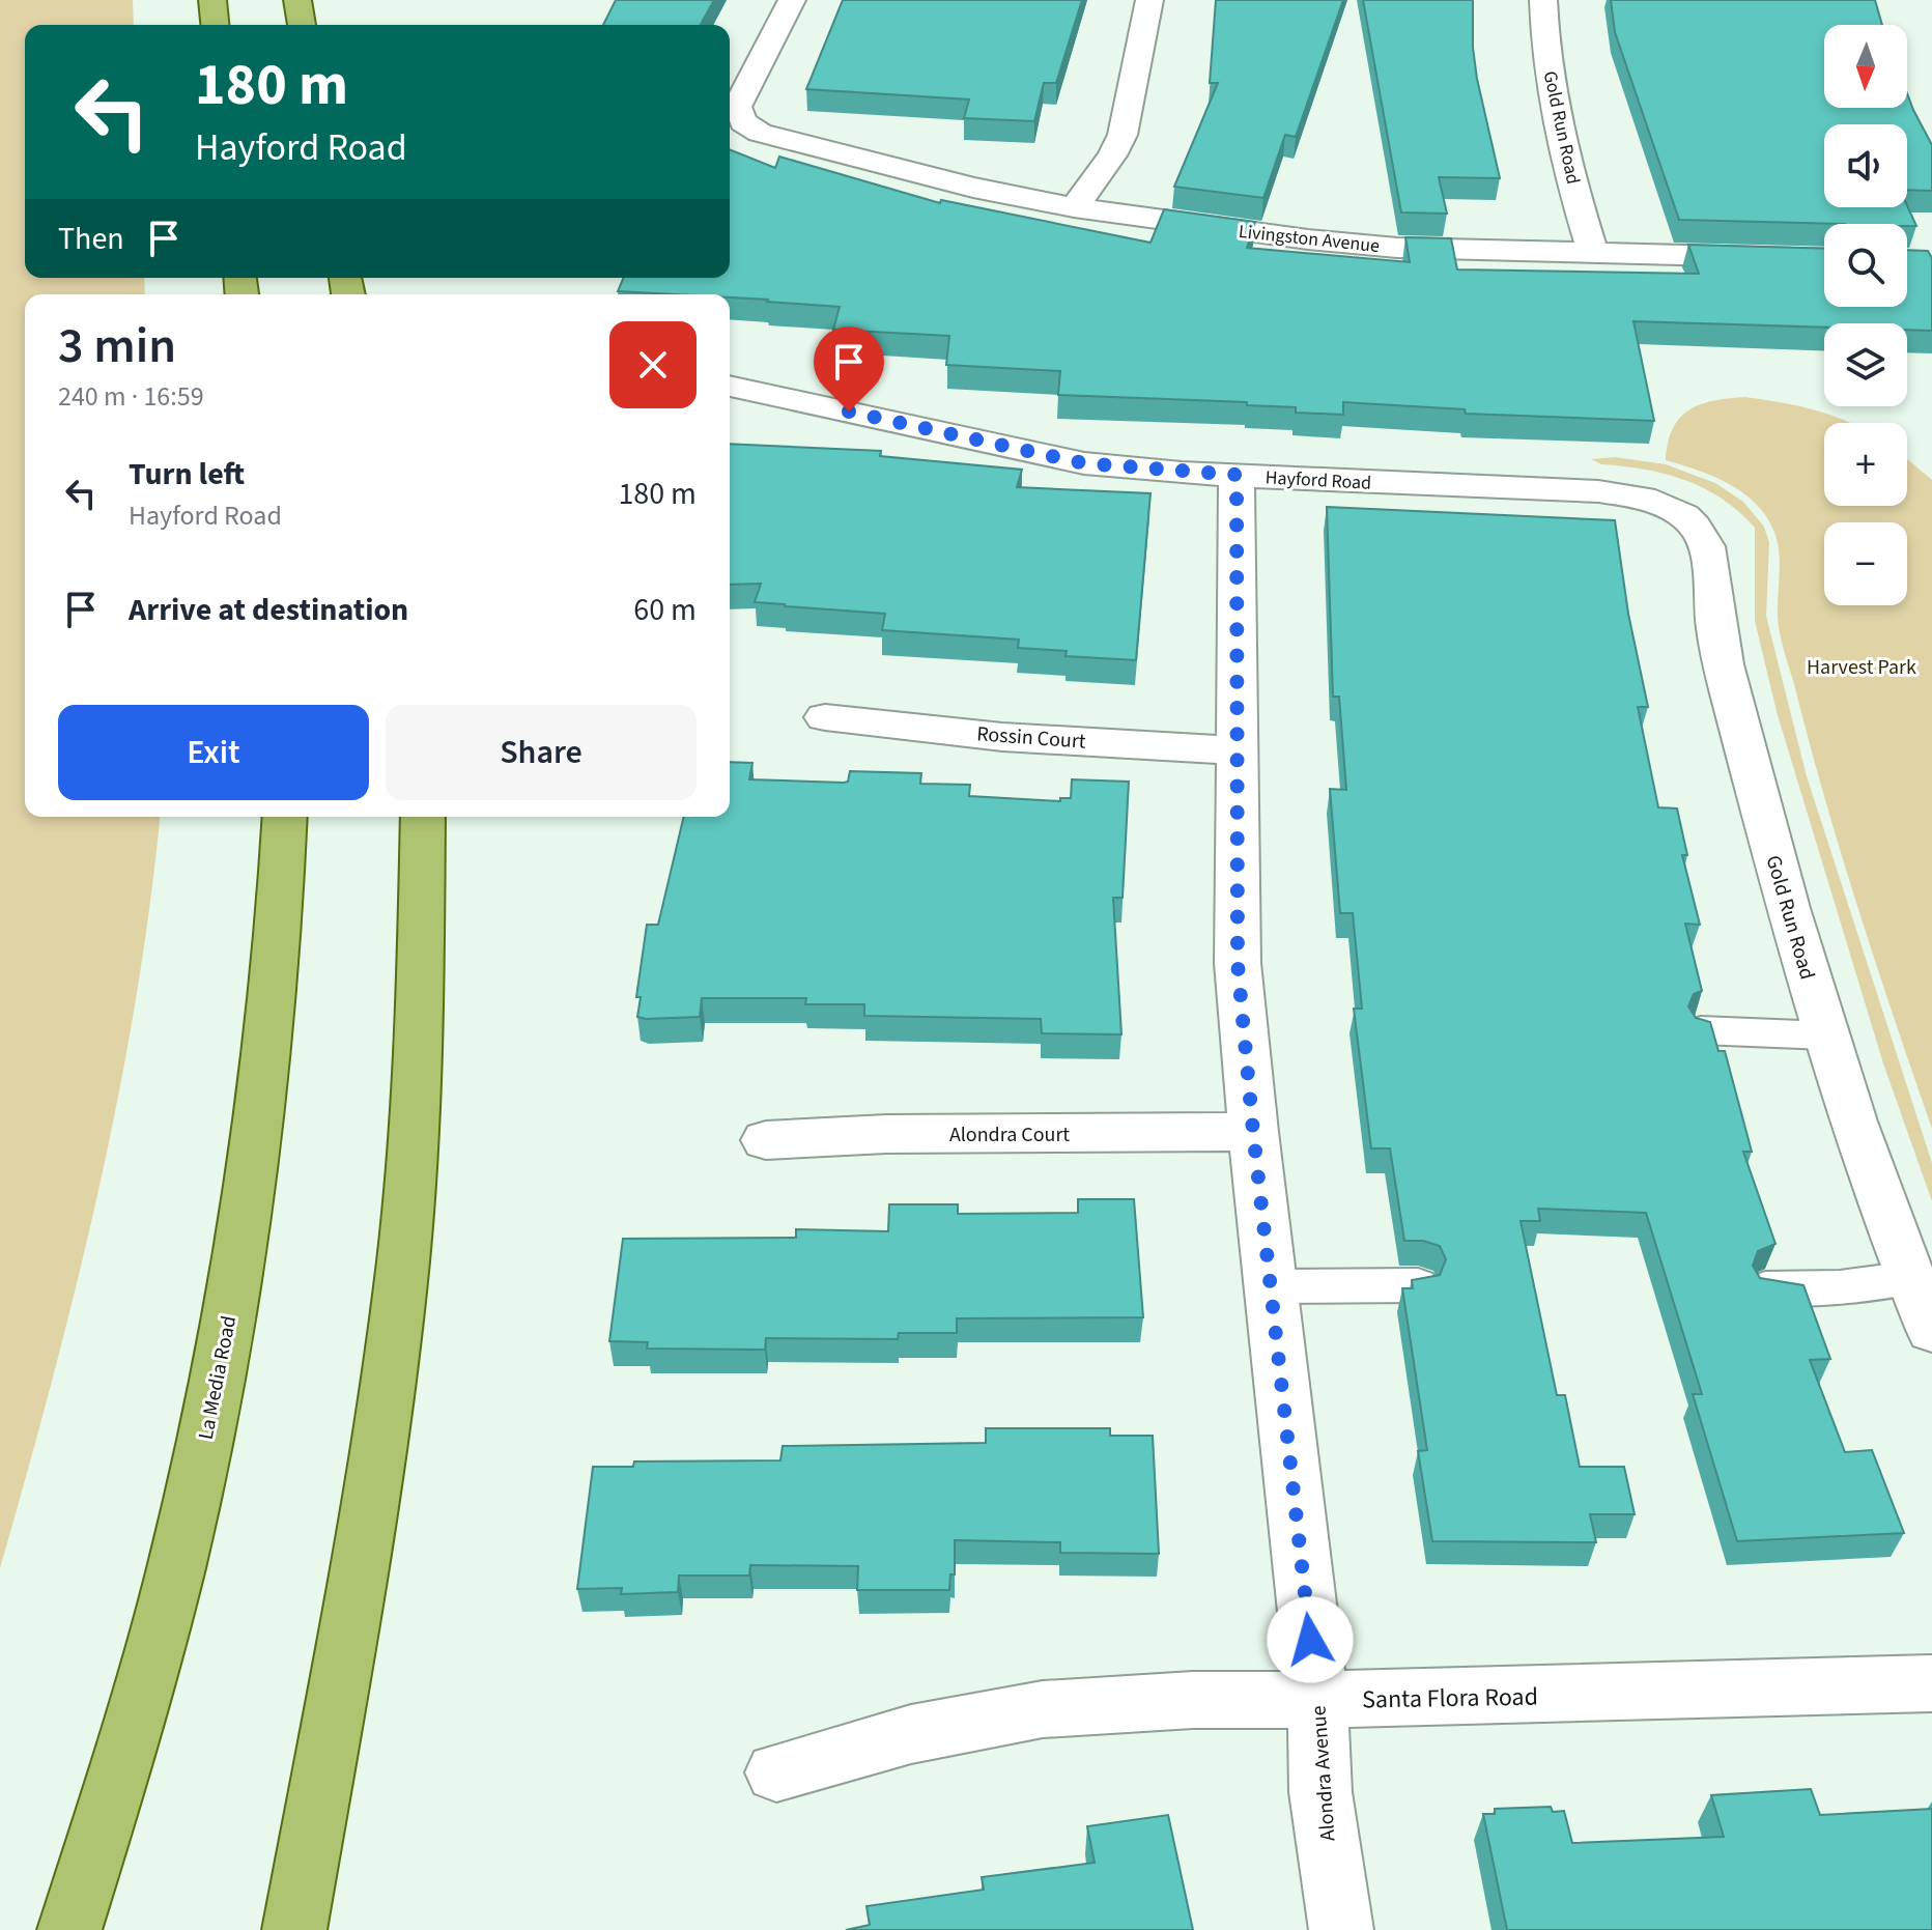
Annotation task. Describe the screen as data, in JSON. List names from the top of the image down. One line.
{"streets":{"main road":["La Media Road"],"street":["Gold Run Road","Livingston Avenue","Hayford Road","Rossin Court","Alondra Court","Santa Flora Road","Alondra Avenue"]},"crossings":[["Gold Run Road","Livingston Avenue"],["Gold Run Road","Hayford Road"],["Hayford Road","Alondra Avenue"],["Rossin Court","Alondra Avenue"],["Alondra Court","Alondra Avenue"],["Santa Flora Road","Alondra Avenue"]],"parks":["Harvest Park"],"north":"bottom","page":{"map_buttons":["+","−"],"turn":["180 m","Hayford Road"],"then":"Then","heading":["3 min","240 m · 16:59"],"list":[{"name":"Turn left","note":"Hayford Road","value":"180 m"},{"name":"Arrive at destination","value":"60 m"}],"buttons":["Exit","Share"]}}
